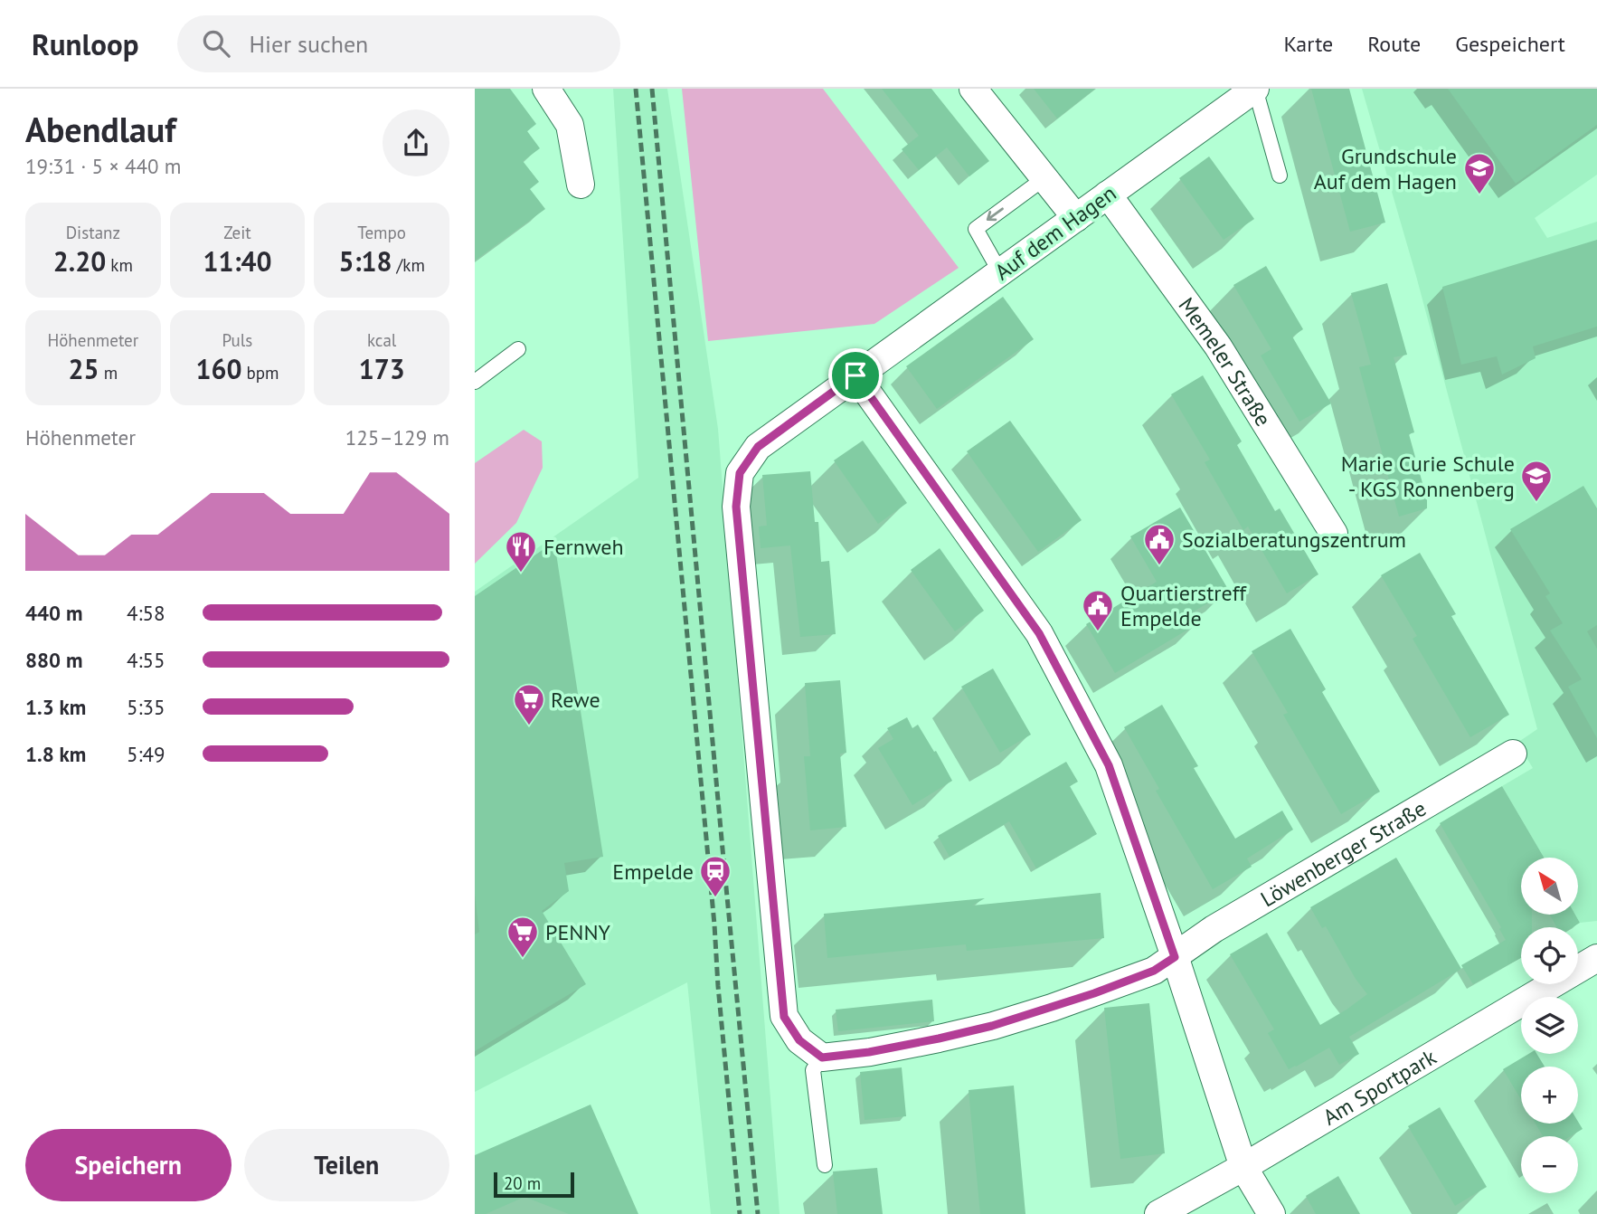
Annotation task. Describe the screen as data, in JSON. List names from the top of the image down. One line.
{"streets":{"street":["Auf dem Hagen","Memeler Straße","Löwenberger Straße","Am Sportpark"]},"crossings":[["Auf dem Hagen","Memeler Straße"]],"places":{"school or university":["Grundschule Auf dem Hagen","Marie Curie Schule - KGS Ronnenberg"],"public building":["Sozialberatungszentrum","Quartierstreff Empelde"],"restaurant":["Fernweh"],"supermarket":["Rewe","PENNY"],"station":["Empelde"]},"scale_bar":"20 m","north":"top left","page":{"header":"Runloop","search":"Hier suchen","nav":["Karte","Route","Gespeichert"],"heading":["Abendlauf","19:31 · 5 × 440 m"],"stats":[["Distanz","2.20 km"],["Zeit","11:40"],["Tempo","5:18 /km"],["Höhenmeter","25 m"],["Puls","160 bpm"],["kcal","173"]],"chart":["Höhenmeter","125–129 m"],"list":[{"name":"440 m","note":"4:58"},{"name":"880 m","note":"4:55"},{"name":"1.3 km","note":"5:35"},{"name":"1.8 km","note":"5:49"}],"map_buttons":["+","−"],"buttons":["Speichern","Teilen"],"scale":"20 m"}}
